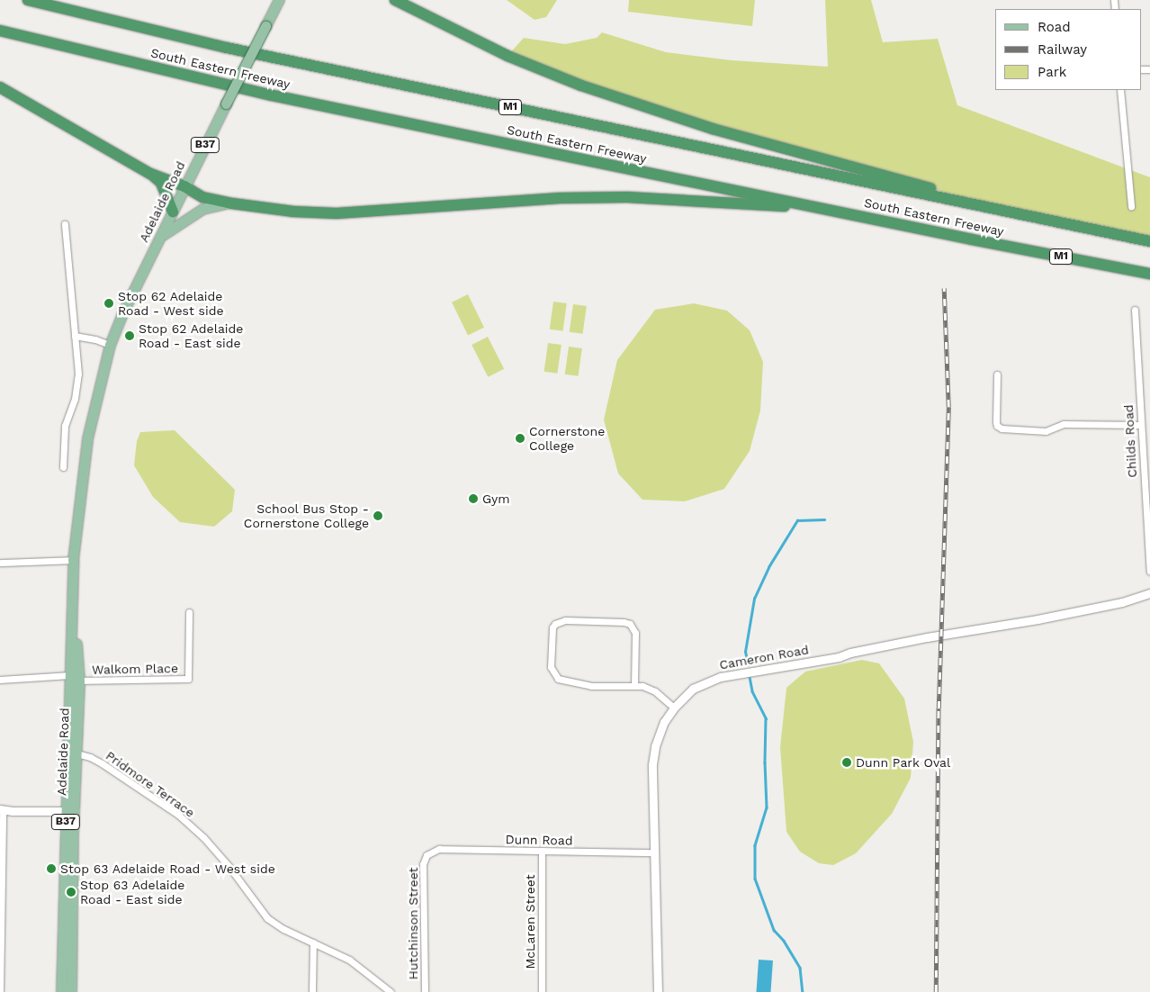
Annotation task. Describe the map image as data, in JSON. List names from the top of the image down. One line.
{"streets":{"highway":["South Eastern Freeway","M1"],"main road":["B37","Adelaide Road"],"street":["Childs Road","Cameron Road","Walkom Place","Pridmore Terrace","Dunn Road","McLaren Street","Hutchinson Street"]},"crossings":[["Adelaide Road","Walkom Place"],["Adelaide Road","Pridmore Terrace"],["Cameron Road","Dunn Road"],["Dunn Road","McLaren Street"],["Dunn Road","Hutchinson Street"]],"places":["Stop 62 Adelaide Road - West side","Stop 62 Adelaide Road - East side","Cornerstone College","Gym","School Bus Stop - Cornerstone College","Dunn Park Oval","Stop 63 Adelaide Road - West side","Stop 63 Adelaide Road - East side"],"legend":["Road","Railway","Park"]}
